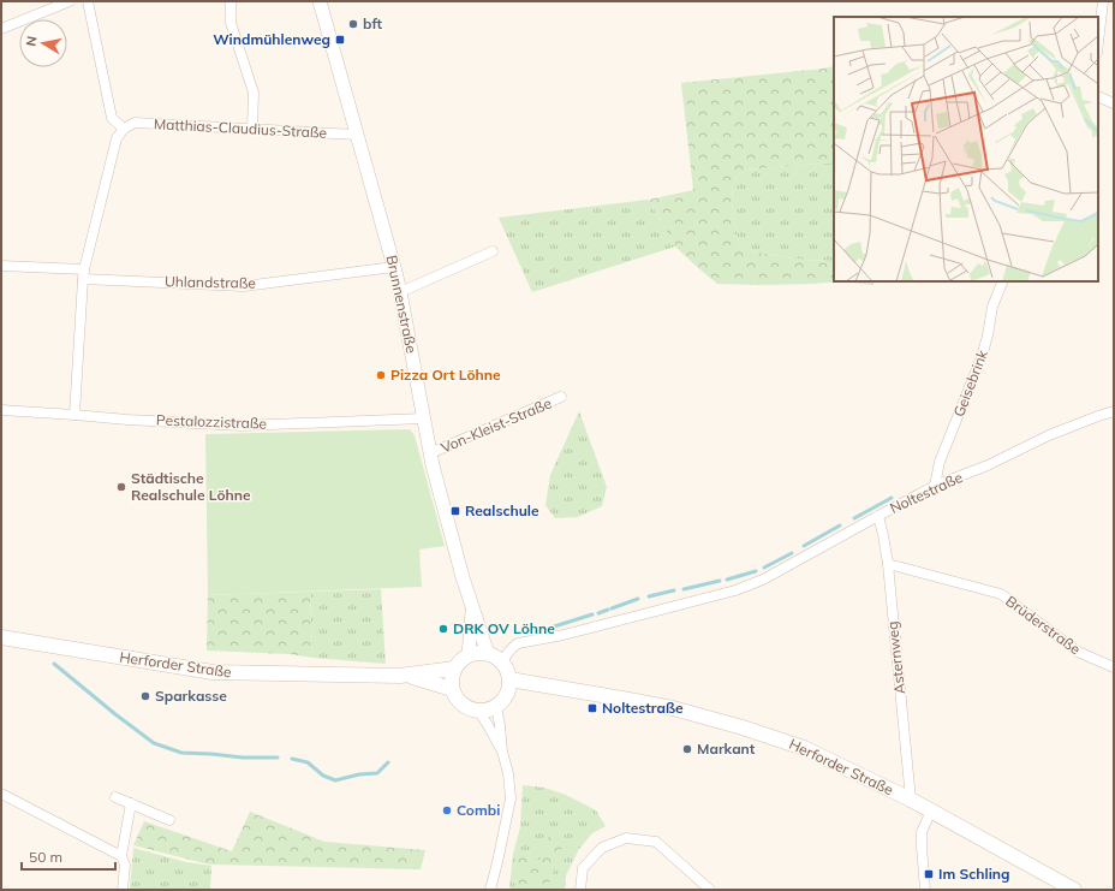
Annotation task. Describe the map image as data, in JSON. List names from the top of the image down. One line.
{"streets":{"main road":["Herforder Straße"],"street":["Matthias-Claudius-Straße","Uhlandstraße","Brunnenstraße","Geisebrink","Pestalozzistraße","Von-Kleist-Straße","Noltestraße","Brüderstraße","Asternweg"]},"crossings":[["Matthias-Claudius-Straße","Brunnenstraße"],["Uhlandstraße","Brunnenstraße"],["Brunnenstraße","Pestalozzistraße"],["Brunnenstraße","Von-Kleist-Straße"],["Brunnenstraße","Noltestraße"],["Brunnenstraße","Herforder Straße"],["Geisebrink","Noltestraße"],["Noltestraße","Asternweg"],["Noltestraße","Herforder Straße"],["Brüderstraße","Asternweg"],["Asternweg","Herforder Straße"]],"places":{"other":["bft","Pizza Ort Löhne","Städtische Realschule Löhne","DRK OV Löhne","Sparkasse","Markant","Combi"],"transit":["Windmühlenweg","Realschule","Noltestraße","Im Schling"]},"scale_bar":"50 m","north":"left"}
